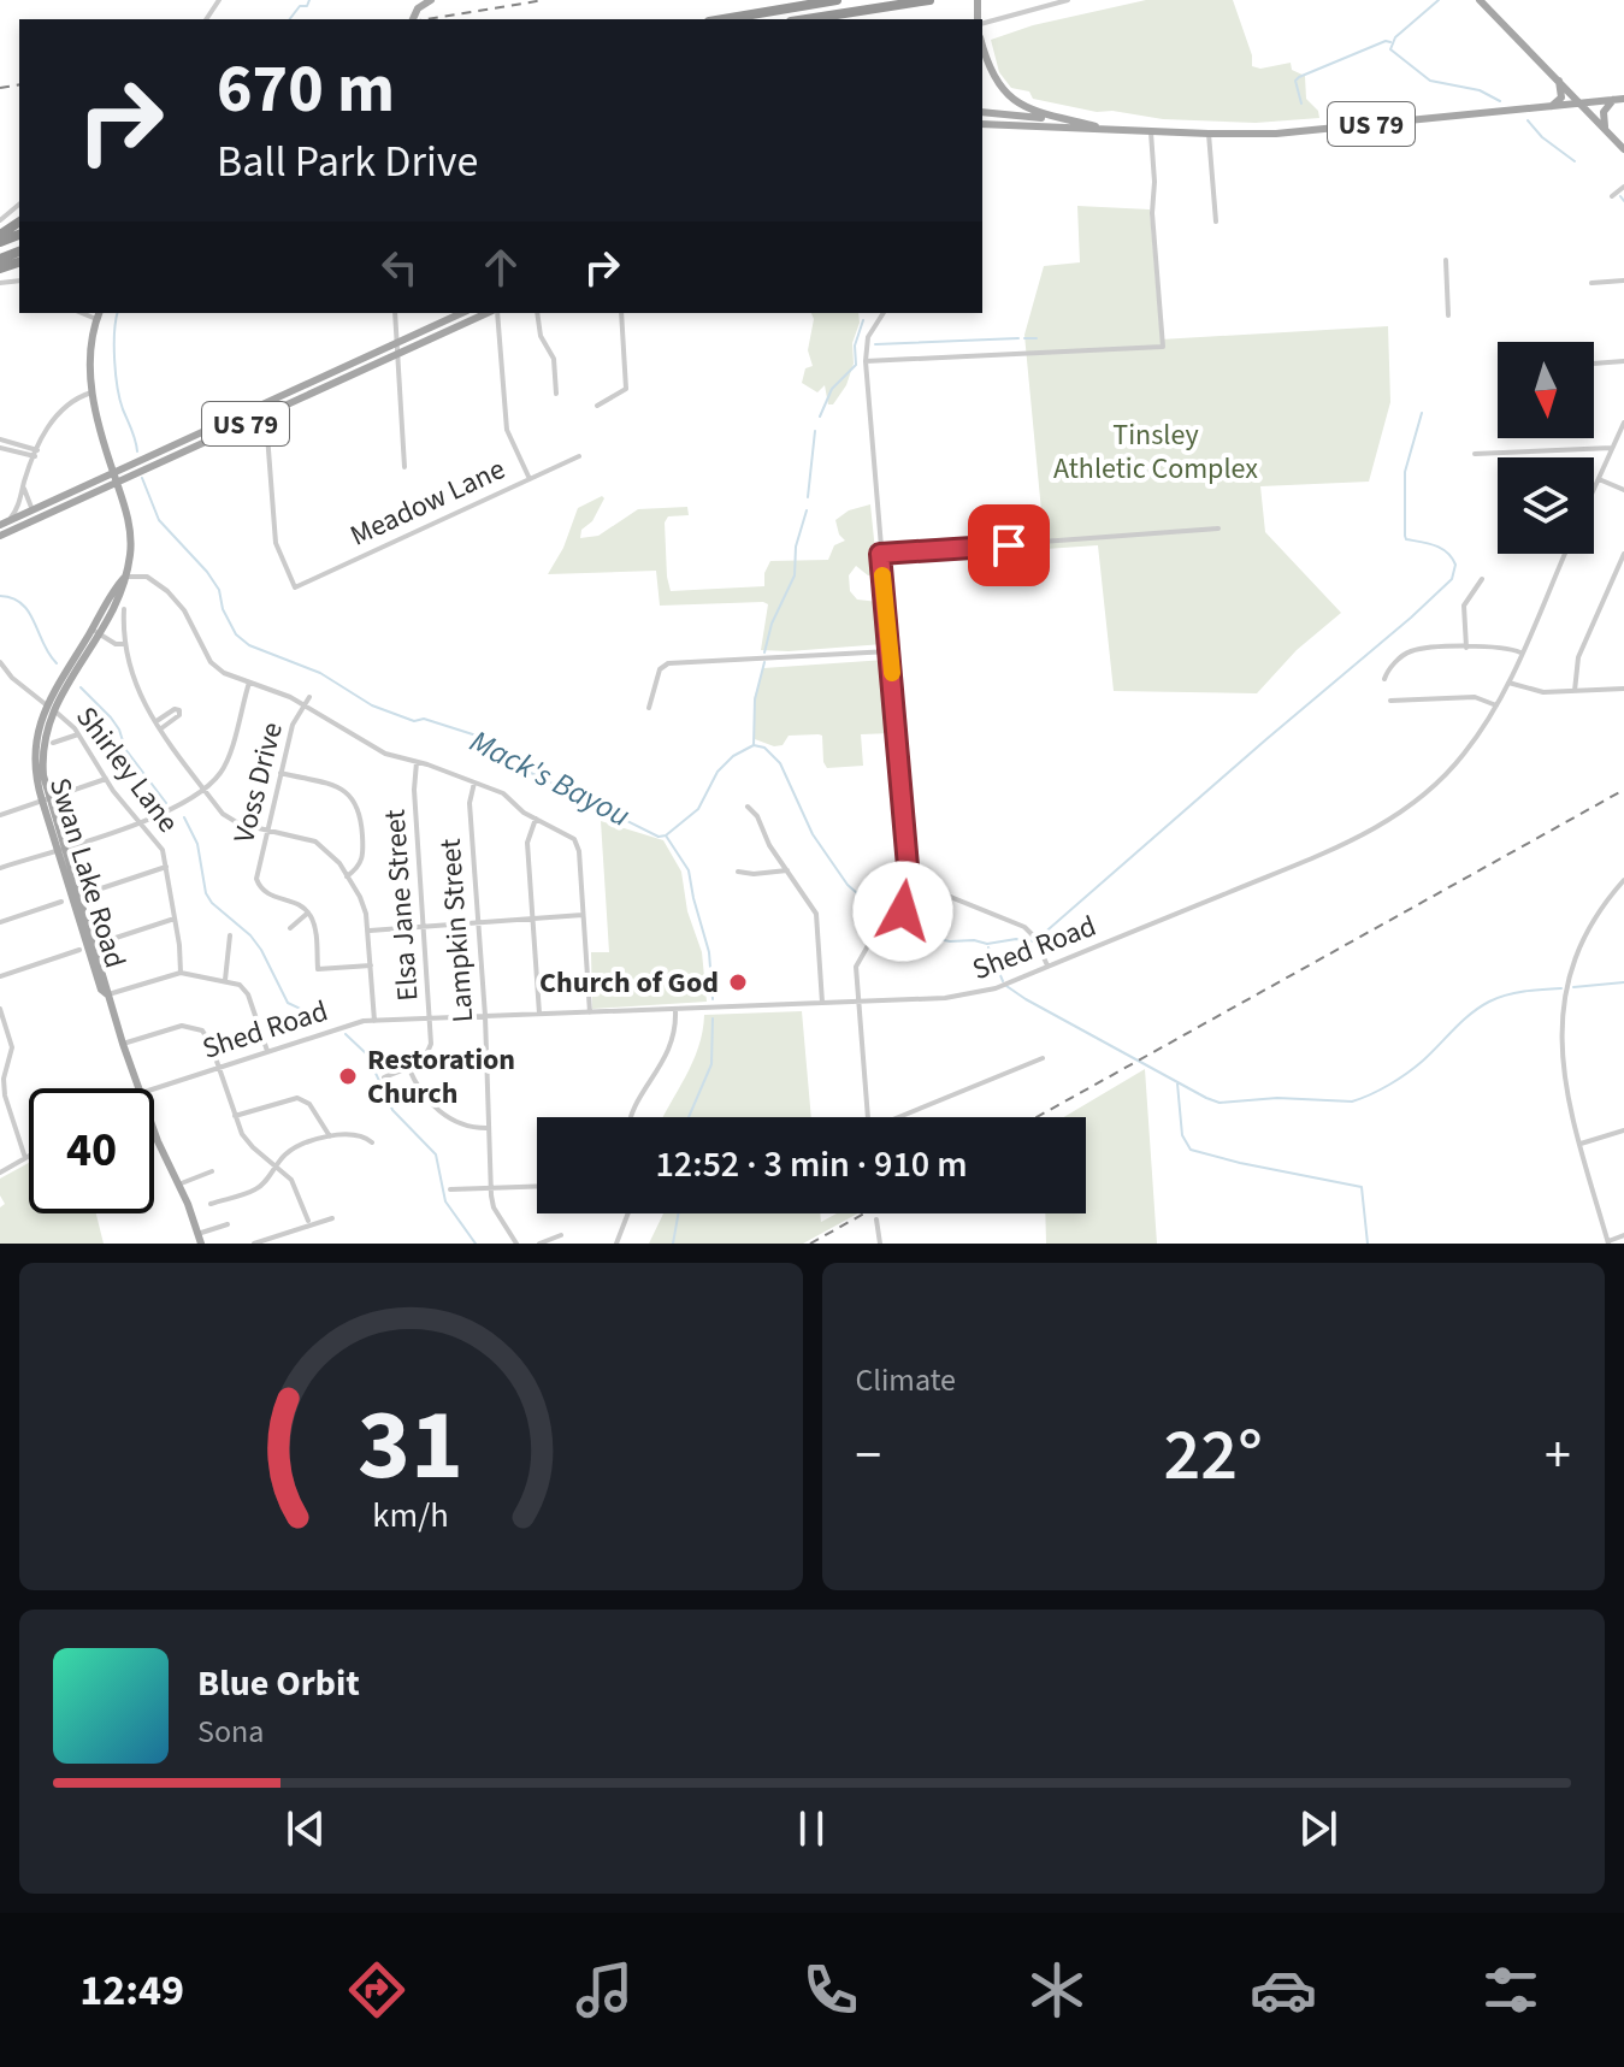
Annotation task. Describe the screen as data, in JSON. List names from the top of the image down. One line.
{"streets":{"main road":["US 79","Swan Lake Road"],"street":["Meadow Lane","Shirley Lane","Voss Drive","Elsa Jane Street","Lampkin Street","Shed Road"]},"crossings":[["US 79","Meadow Lane"],["Shirley Lane","Swan Lake Road"],["Elsa Jane Street","Shed Road"],["Lampkin Street","Shed Road"]],"water":["Mack's Bayou"],"parks":["Tinsley Athletic Complex"],"places":["Church of God","Restoration Church"],"north":"bottom","page":{"turn":["670 m","Ball Park Drive"],"limit":"40","trip":"12:52 · 3 min · 910 m","tile":"Climate","heat":["−","22°","+"],"song":["Blue Orbit","Sona"],"tabs":"12:49","gauge":["31","km/h"]}}
